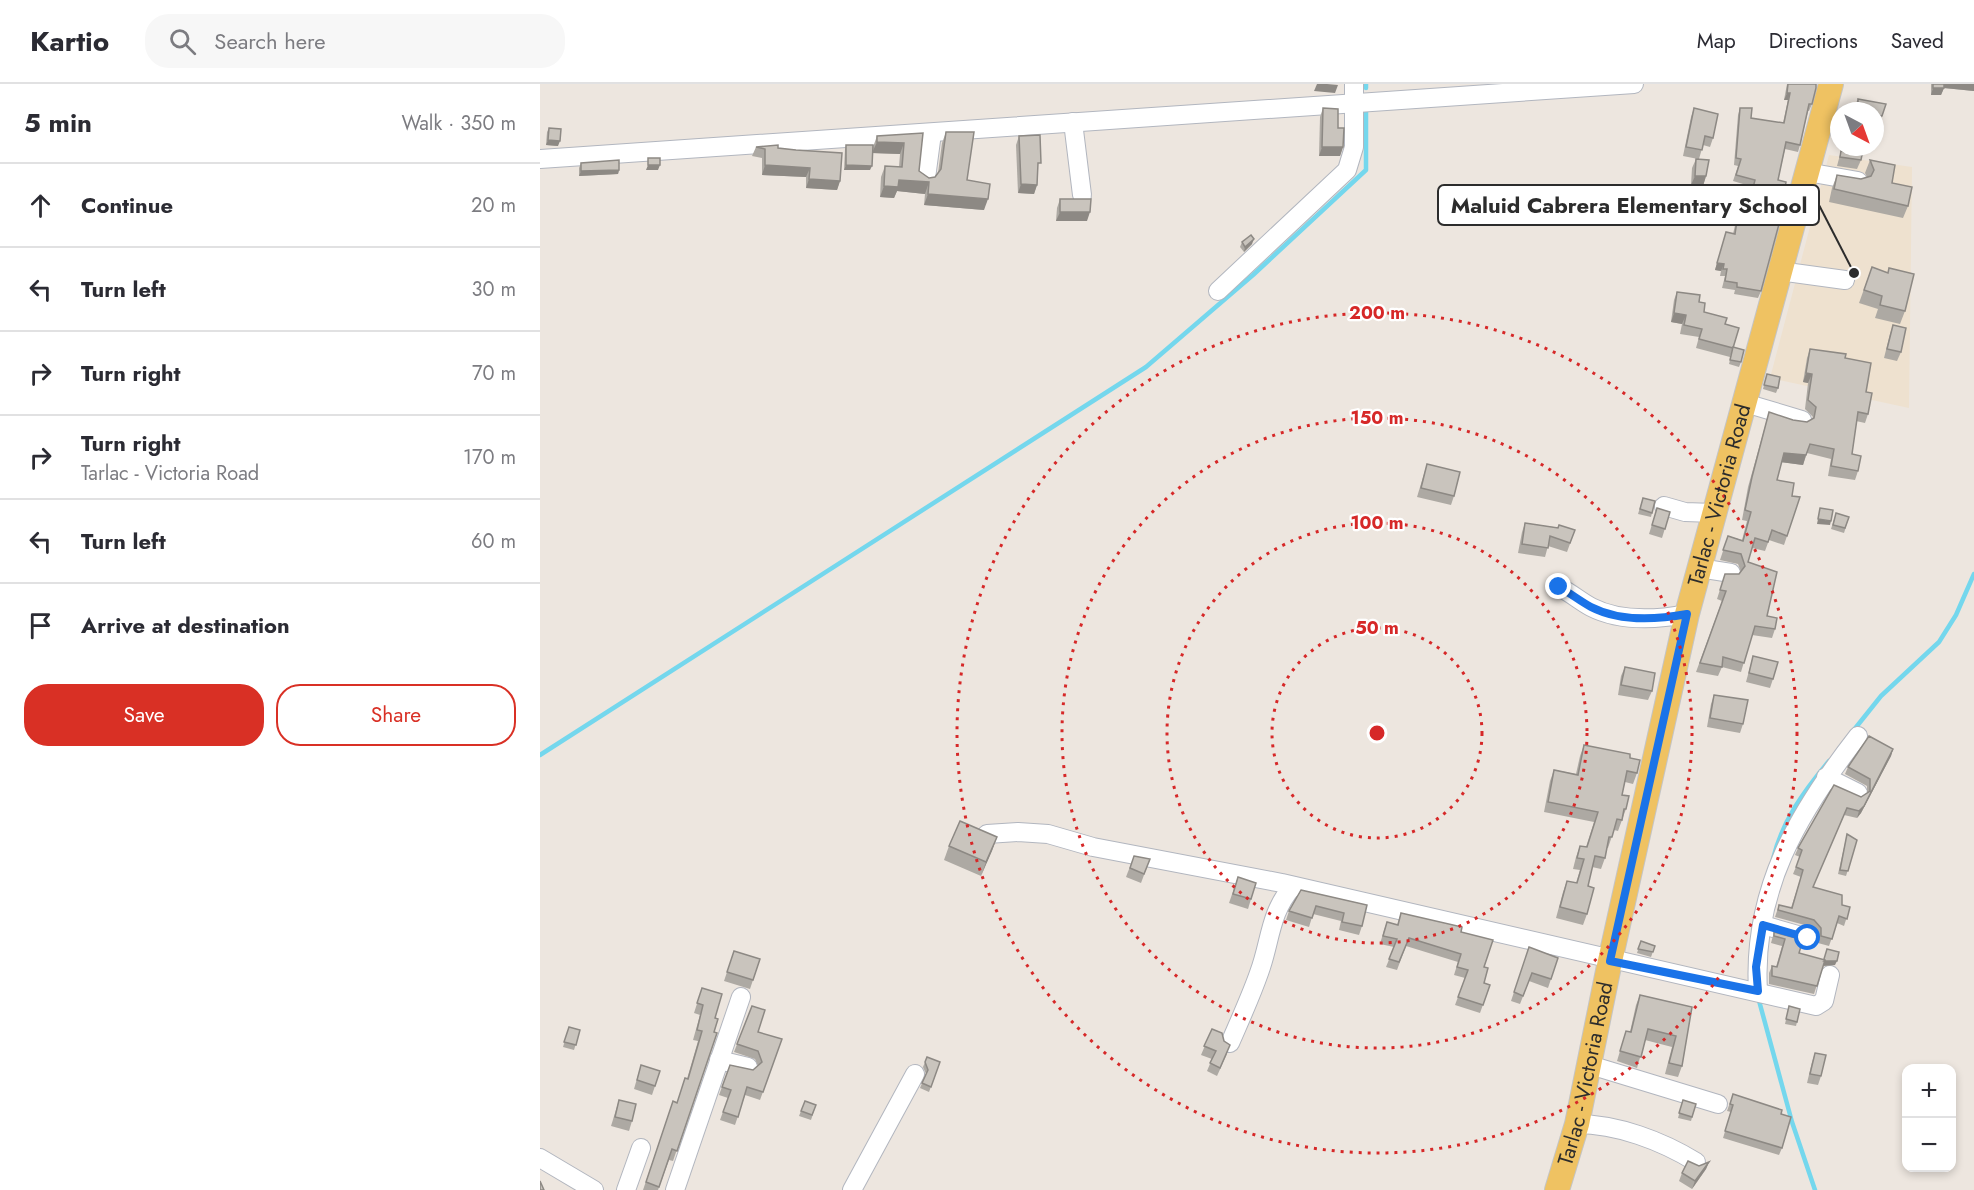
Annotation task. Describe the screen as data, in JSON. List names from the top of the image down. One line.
{"streets":{"main road":["Tarlac - Victoria Road"]},"places":["Maluid Cabrera Elementary School"],"north":"bottom right","page":{"header":"Kartio","search":"Search here","nav":["Map","Directions","Saved"],"heading":["5 min","Walk · 350 m"],"list":[["Continue","20 m"],["Turn left","30 m"],["Turn right","70 m"],["Turn right","Tarlac - Victoria Road","170 m"],["Turn left","60 m"],"Arrive at destination"],"buttons":["Save","Share"],"map_buttons":["+","−"]},"rings":["200 m","150 m","100 m","50 m"]}
